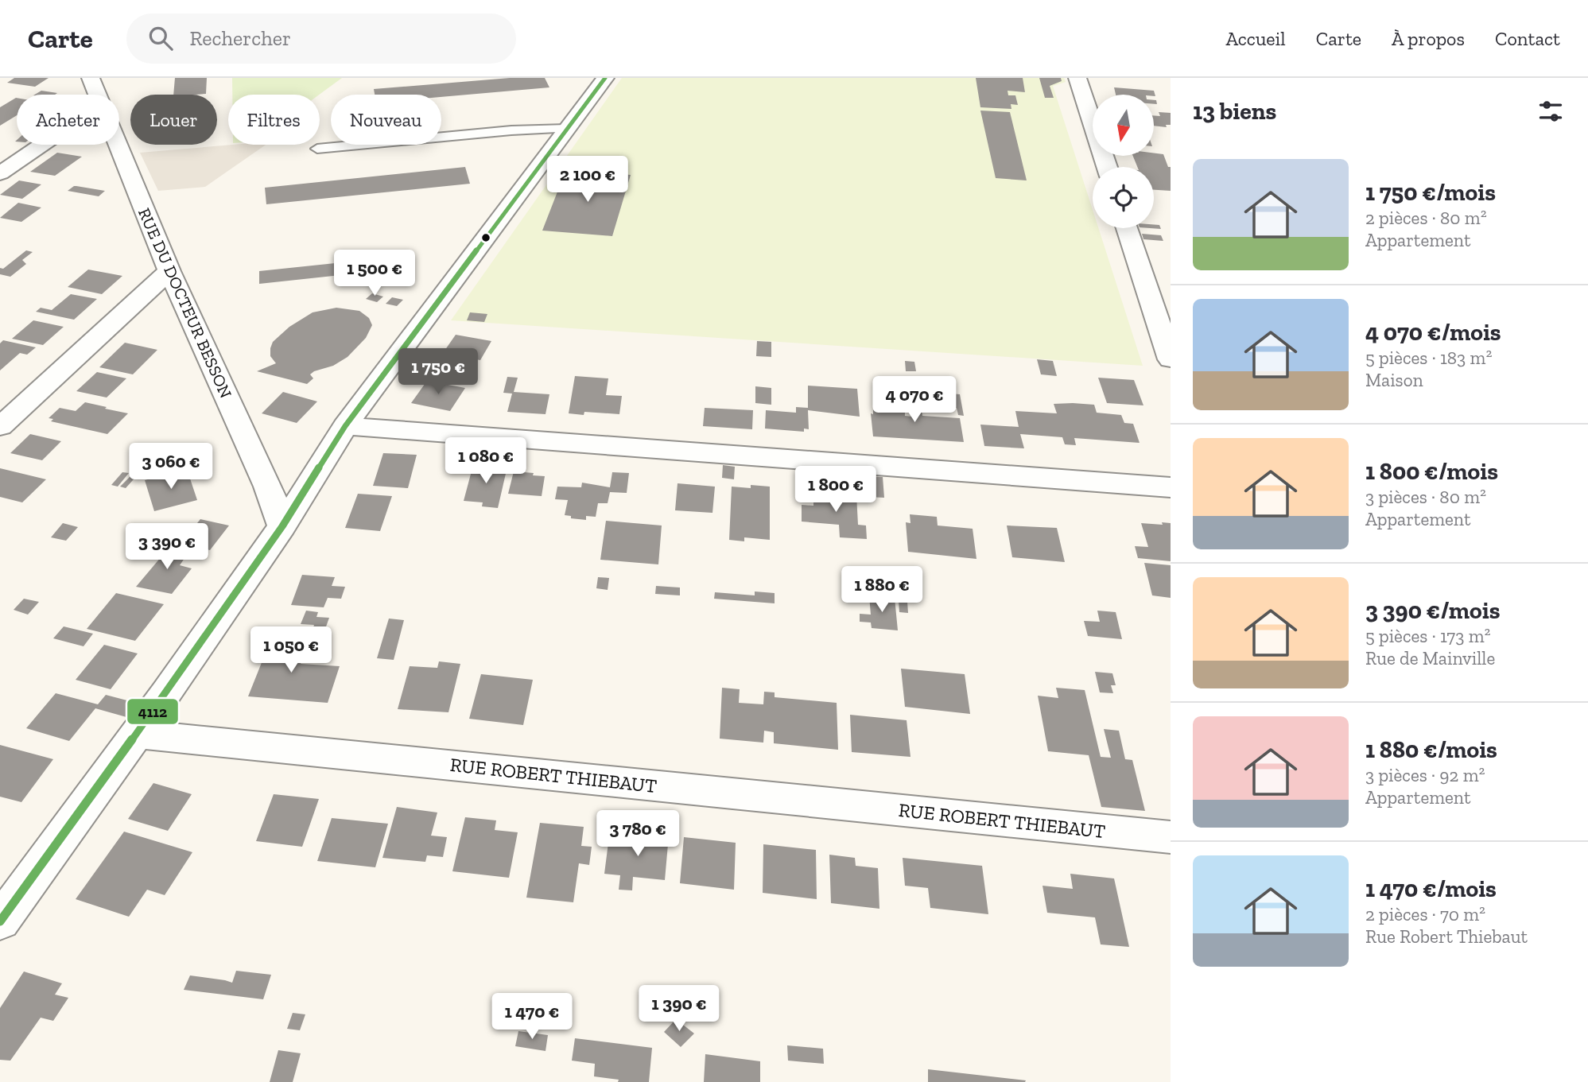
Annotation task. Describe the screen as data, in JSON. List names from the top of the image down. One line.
{"streets":{"street":["RUE DU DOCTEUR BESSON","RUE ROBERT THIEBAUT"]},"lines":["transit line 4112"],"north":"bottom","page":{"header":"Carte","search":"Rechercher","nav":["Accueil","Carte","À propos","Contact"],"heading":"13 biens","chip":["Acheter","Louer","Filtres","Nouveau"],"list":[{"name":"1 750 €/mois","note":"2 pièces · 80 m² · Appartement"},{"name":"4 070 €/mois","note":"5 pièces · 183 m² · Maison"},{"name":"1 800 €/mois","note":"3 pièces · 80 m² · Appartement"},{"name":"3 390 €/mois","note":"5 pièces · 173 m² · Rue de Mainville"},{"name":"1 880 €/mois","note":"3 pièces · 92 m² · Appartement"},{"name":"1 470 €/mois","note":"2 pièces · 70 m² · Rue Robert Thiebaut"}],"price":["2 100 €","1 500 €","1 750 €","4 070 €","1 080 €","3 060 €","1 800 €","3 390 €","1 880 €","1 050 €","3 780 €","1 390 €","1 470 €"]}}
